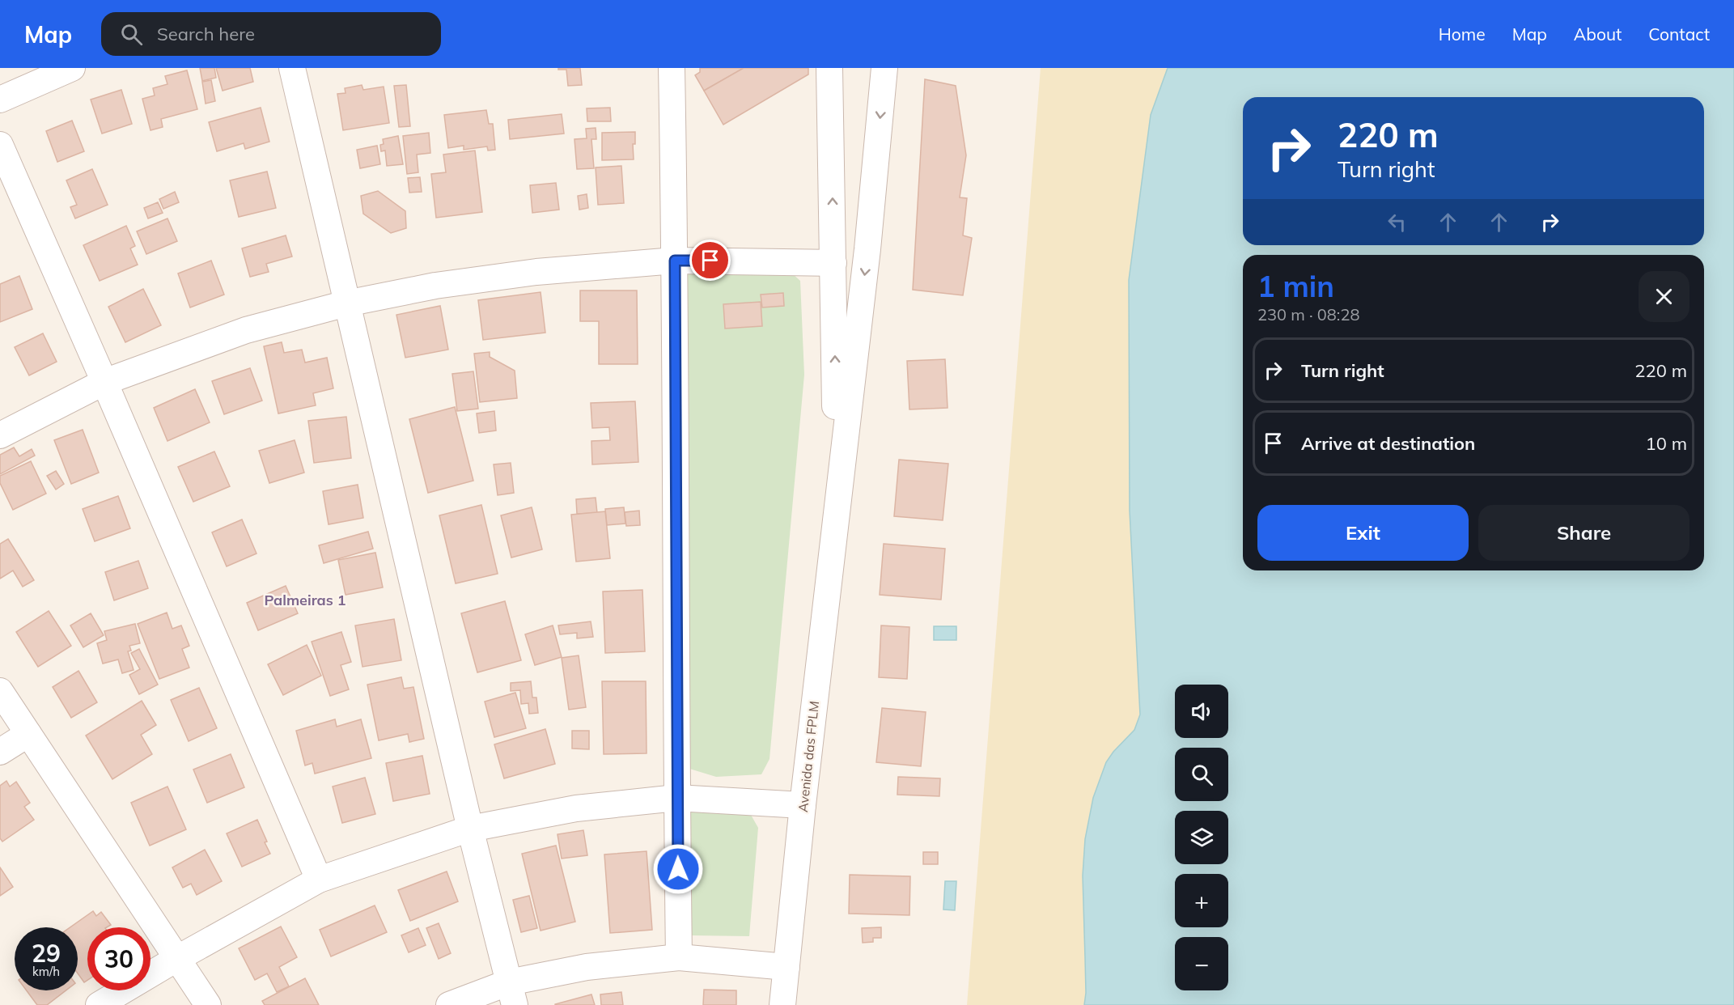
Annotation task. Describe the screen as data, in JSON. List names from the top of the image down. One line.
{"streets":{"street":["Avenida das FPLM"]},"districts":["Palmeiras 1"],"page":{"header":"Map","search":"Search here","nav":["Home","Map","About","Contact"],"turn":["220 m","Turn right"],"heading":["1 min","230 m · 08:28"],"list":[{"name":"Turn right","value":"220 m"},{"name":"Arrive at destination","value":"10 m"}],"buttons":["Exit","Share"],"map_buttons":["+","−"],"speed":"29 km/h","limit":"30"}}
